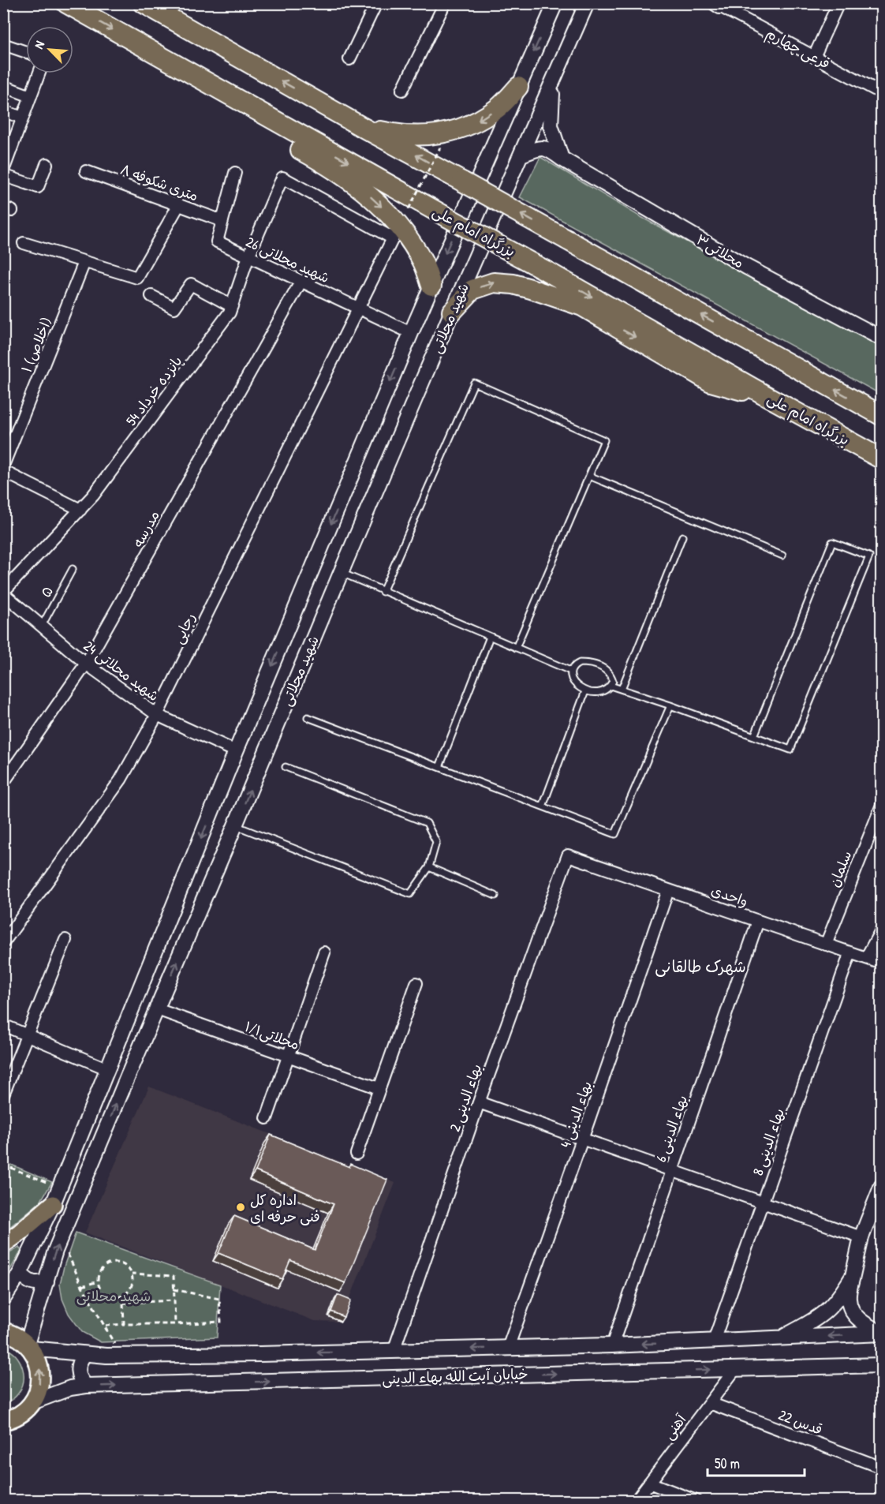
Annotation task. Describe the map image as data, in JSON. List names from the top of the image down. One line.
{"streets":{"highway":["بزرگراه امام علی"],"main road":["محلاتی۳","شهید محلاتی","خیابان آیت الله بهاء الدینی"],"street":["فرعی چهارم","۸ متری شکوفه","شهید محلاتی 26","۱ (اخلاص)","پانزده خرداد 54","مدرسه","رجایی","شهید محلاتی 24","سلمان","واحدی","محلاتی۱/۱","بهاء الدینی 2","بهاء الدینی 4","بهاء الدینی 6","بهاء الدینی 8","قدس 22","آهنی"],"lane":["۵"]},"crossings":[["۸ متری شکوفه","شهید محلاتی 26"],["محلاتی۳","شهید محلاتی"],["شهید محلاتی 26","شهید محلاتی"],["شهید محلاتی 26","پانزده خرداد 54"],["شهید محلاتی 26","مدرسه"],["شهید محلاتی 26","رجایی"],["شهید محلاتی","شهید محلاتی 24"],["شهید محلاتی","محلاتی۱/۱"],["شهید محلاتی","خیابان آیت الله بهاء الدینی"],["پانزده خرداد 54","رجایی"],["پانزده خرداد 54","شهید محلاتی 24"],["مدرسه","شهید محلاتی 24"],["۵","شهید محلاتی 24"],["رجایی","شهید محلاتی 24"],["سلمان","واحدی"],["واحدی","بهاء الدینی 2"],["واحدی","بهاء الدینی 4"],["واحدی","بهاء الدینی 6"],["واحدی","بهاء الدینی 8"],["بهاء الدینی 2","خیابان آیت الله بهاء الدینی"],["بهاء الدینی 4","خیابان آیت الله بهاء الدینی"],["بهاء الدینی 6","خیابان آیت الله بهاء الدینی"],["بهاء الدینی 8","خیابان آیت الله بهاء الدینی"],["خیابان آیت الله بهاء الدینی","آهنی"],["قدس 22","آهنی"]],"districts":["شهرک طالقانی"],"parks":["شهید محلاتی"],"places":["اداره کل فنی حرفه ای"],"scale_bar":"50 m","north":"top left"}
